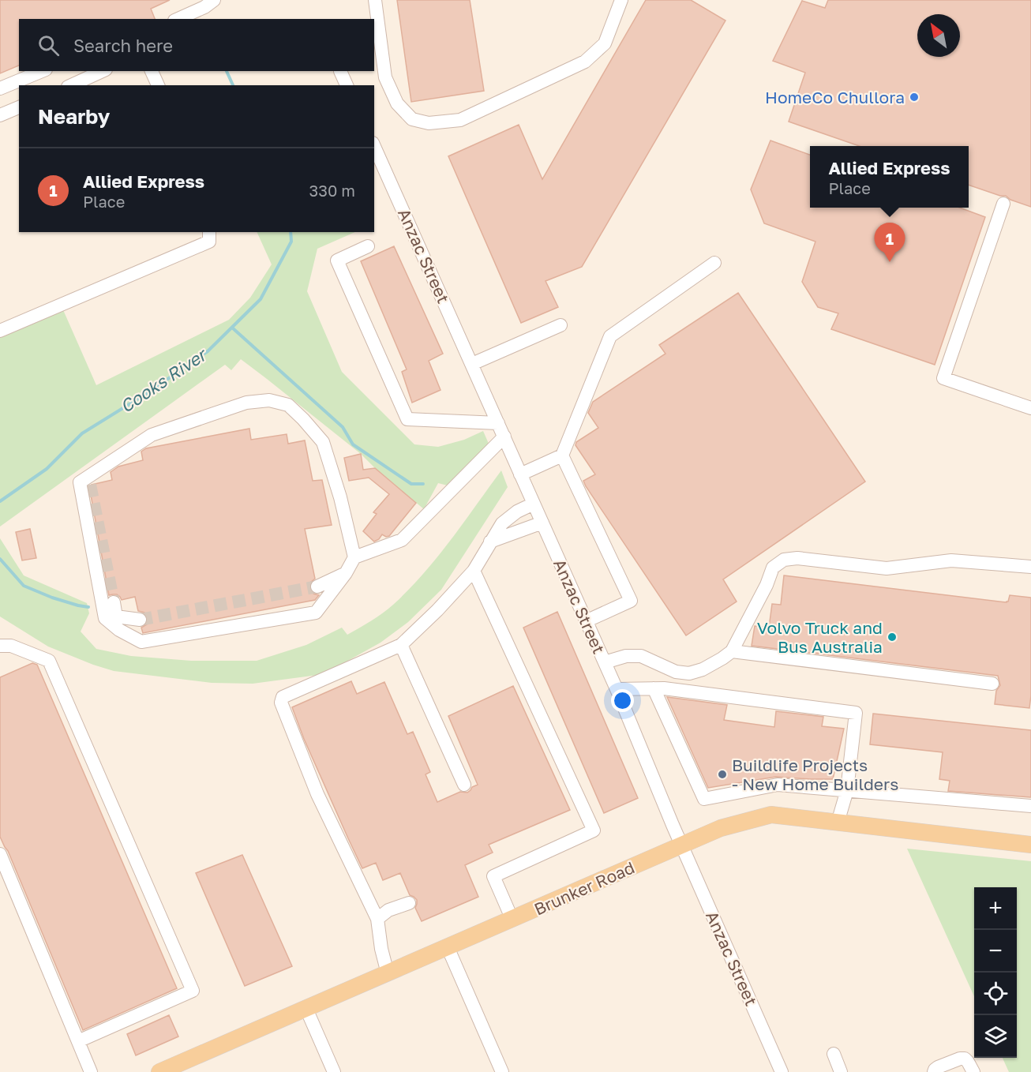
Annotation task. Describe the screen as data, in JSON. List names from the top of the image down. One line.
{"streets":{"main road":["Brunker Road"],"street":["Anzac Street"]},"crossings":[["Anzac Street","Brunker Road"]],"water":["Cooks River"],"places":["HomeCo Chullora","Volvo Truck and Bus Australia","Buildlife Projects - New Home Builders"],"north":"top left","page":{"search":"Search here","heading":"Nearby","popup":["Allied Express","Place"],"list":[{"mark":"1","name":"Allied Express","note":"Place","value":"330 m"}],"pins":"1","map_buttons":["+","−"]}}
